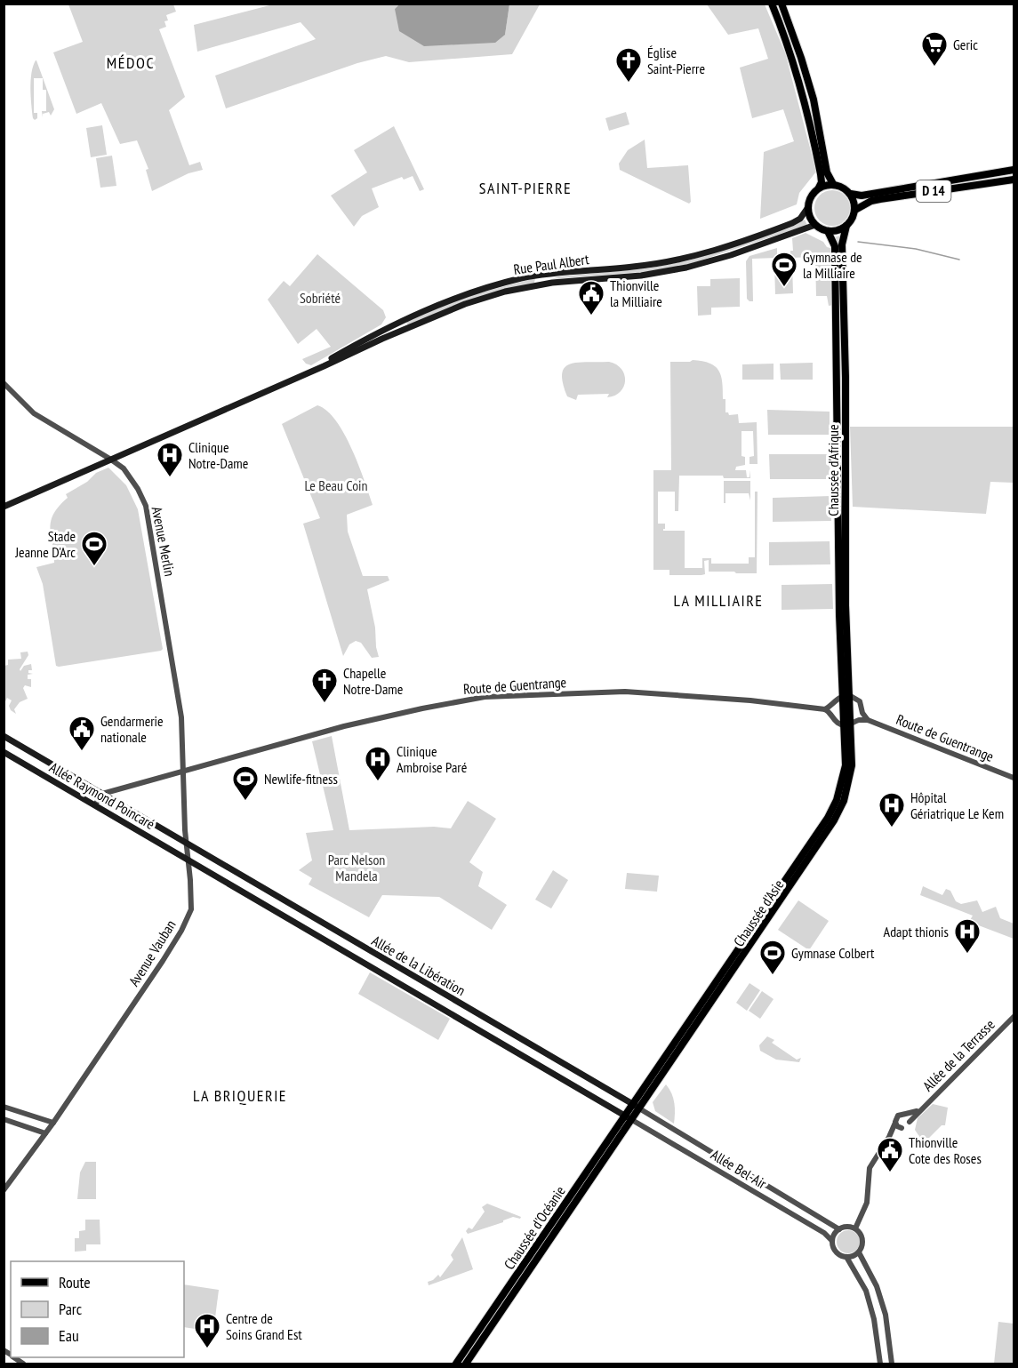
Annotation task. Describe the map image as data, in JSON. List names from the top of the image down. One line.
{"streets":{"main road":["D 14","Rue Paul Albert","Chaussée d'Afrique","Allée Raymond Poincaré","Chaussée d'Asie","Allée de la Libération","Chaussée d'Océanie"],"street":["Avenue Merlin","Route de Guentrange","Avenue Vauban","Allée de la Terrasse","Allée Bel-Air"]},"crossings":[["D 14","Rue Paul Albert"],["D 14","Chaussée d'Afrique"],["Rue Paul Albert","Chaussée d'Afrique"],["Rue Paul Albert","Avenue Merlin"],["Chaussée d'Afrique","Chaussée d'Asie"],["Avenue Merlin","Route de Guentrange"],["Avenue Merlin","Avenue Vauban"],["Route de Guentrange","Allée Raymond Poincaré"],["Route de Guentrange","Avenue Vauban"],["Allée Raymond Poincaré","Avenue Vauban"],["Allée Raymond Poincaré","Allée de la Libération"],["Chaussée d'Asie","Allée de la Libération"],["Chaussée d'Asie","Allée Bel-Air"],["Chaussée d'Asie","Chaussée d'Océanie"],["Avenue Vauban","Allée de la Libération"],["Allée de la Libération","Allée Bel-Air"],["Allée de la Libération","Chaussée d'Océanie"],["Allée Bel-Air","Chaussée d'Océanie"]],"districts":["MÉDOC","SAINT-PIERRE","LA MILLIAIRE","LA BRIQUERIE"],"parks":["Sobriété","Le Beau Coin","Parc Nelson Mandela"],"places":{"supermarket":["Geric"],"church":["Église Saint-Pierre","Chapelle Notre-Dame"],"sports":["Gymnase de la Milliaire","Stade Jeanne D'Arc","Newlife-fitness","Gymnase Colbert"],"public building":["Thionville la Milliaire","Gendarmerie nationale","Thionville Cote des Roses"],"hospital":["Clinique Notre-Dame","Clinique Ambroise Paré","Hôpital Gériatrique Le Kem","Adapt thionis","Centre de Soins Grand Est"]},"legend":["Route","Parc","Eau"]}
